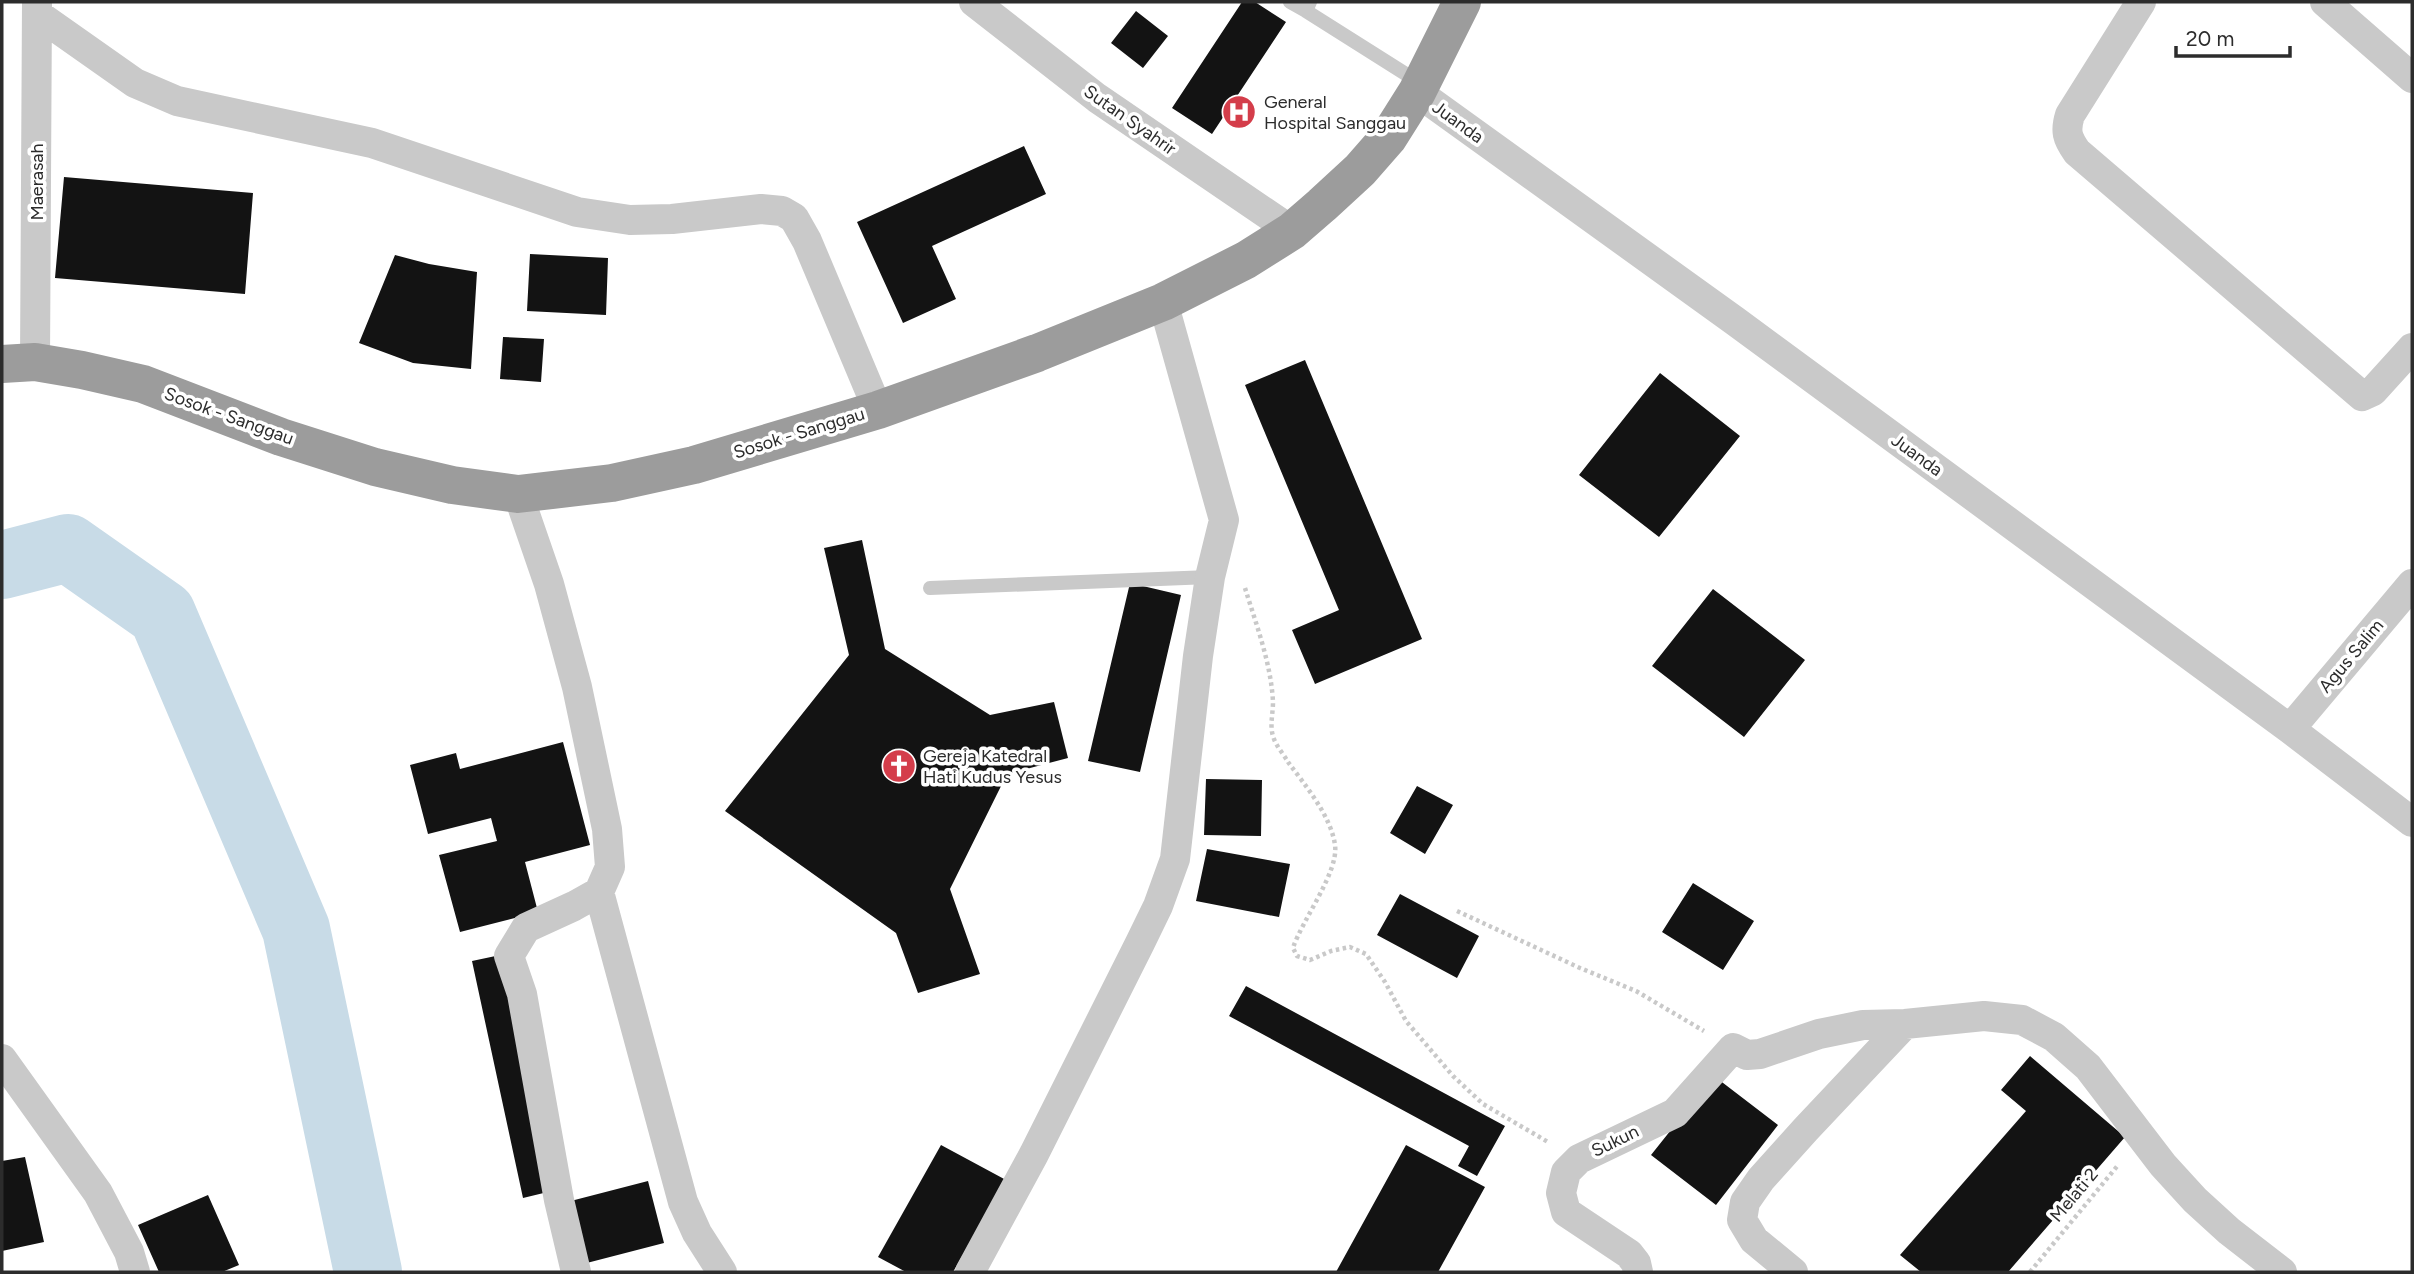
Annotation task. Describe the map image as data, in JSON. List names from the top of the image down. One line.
{"streets":{"highway":["Sosok - Sanggau"],"street":["Sutan Syahrir","Juanda","Maerasah","Agus Salim","Sukun"],"path":["Melati 2"]},"crossings":[["Sutan Syahrir","Sosok - Sanggau"],["Juanda","Sosok - Sanggau"],["Juanda","Agus Salim"],["Maerasah","Sosok - Sanggau"]],"places":{"hospital":["General Hospital Sanggau"],"church":["Gereja Katedral Hati Kudus Yesus"]},"scale_bar":"20 m"}
